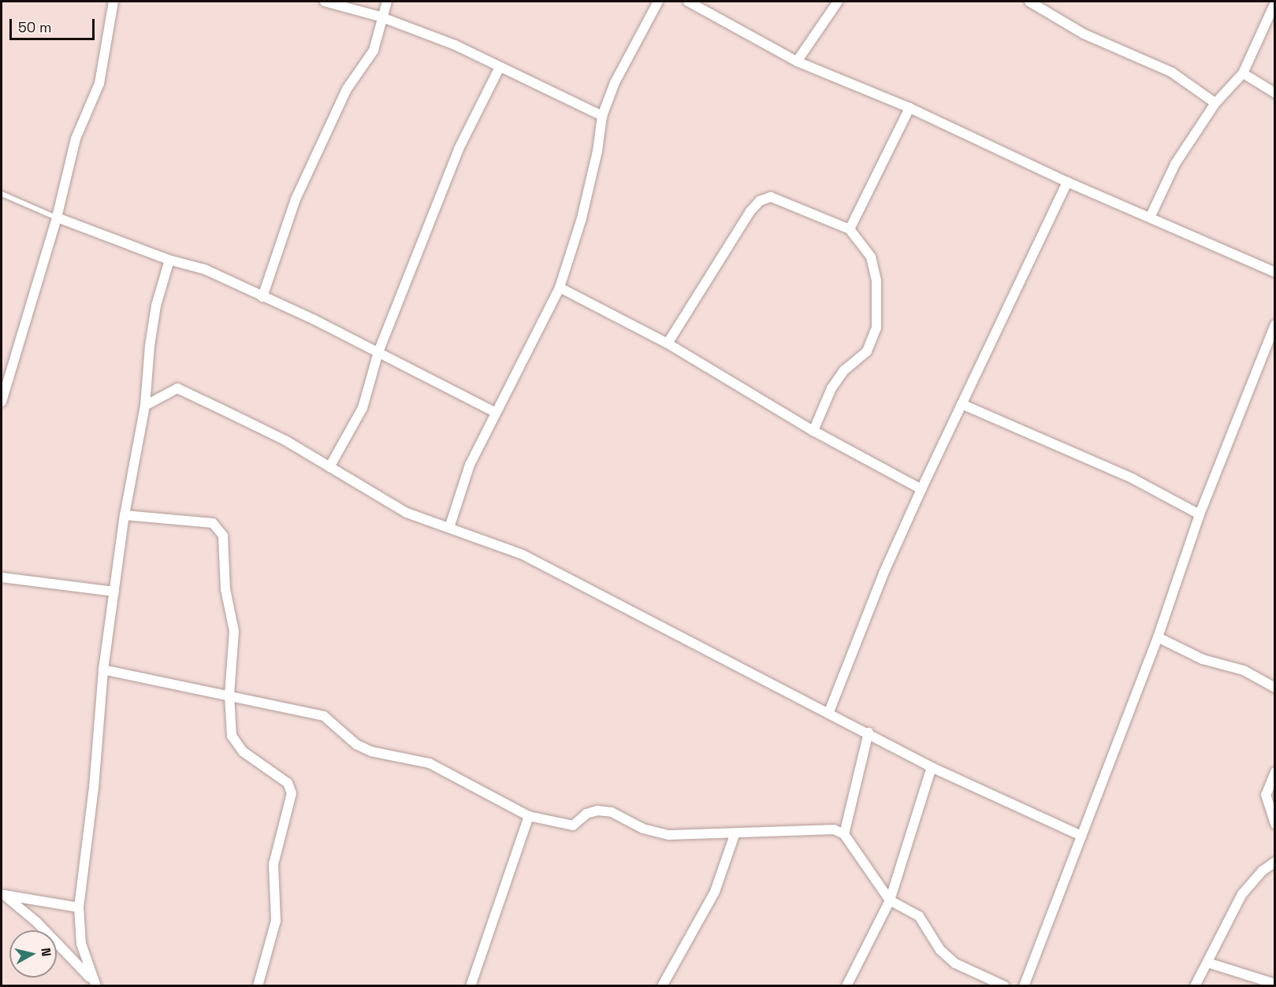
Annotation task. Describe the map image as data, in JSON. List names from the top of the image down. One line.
{"scale_bar":"50 m","north":"right"}
